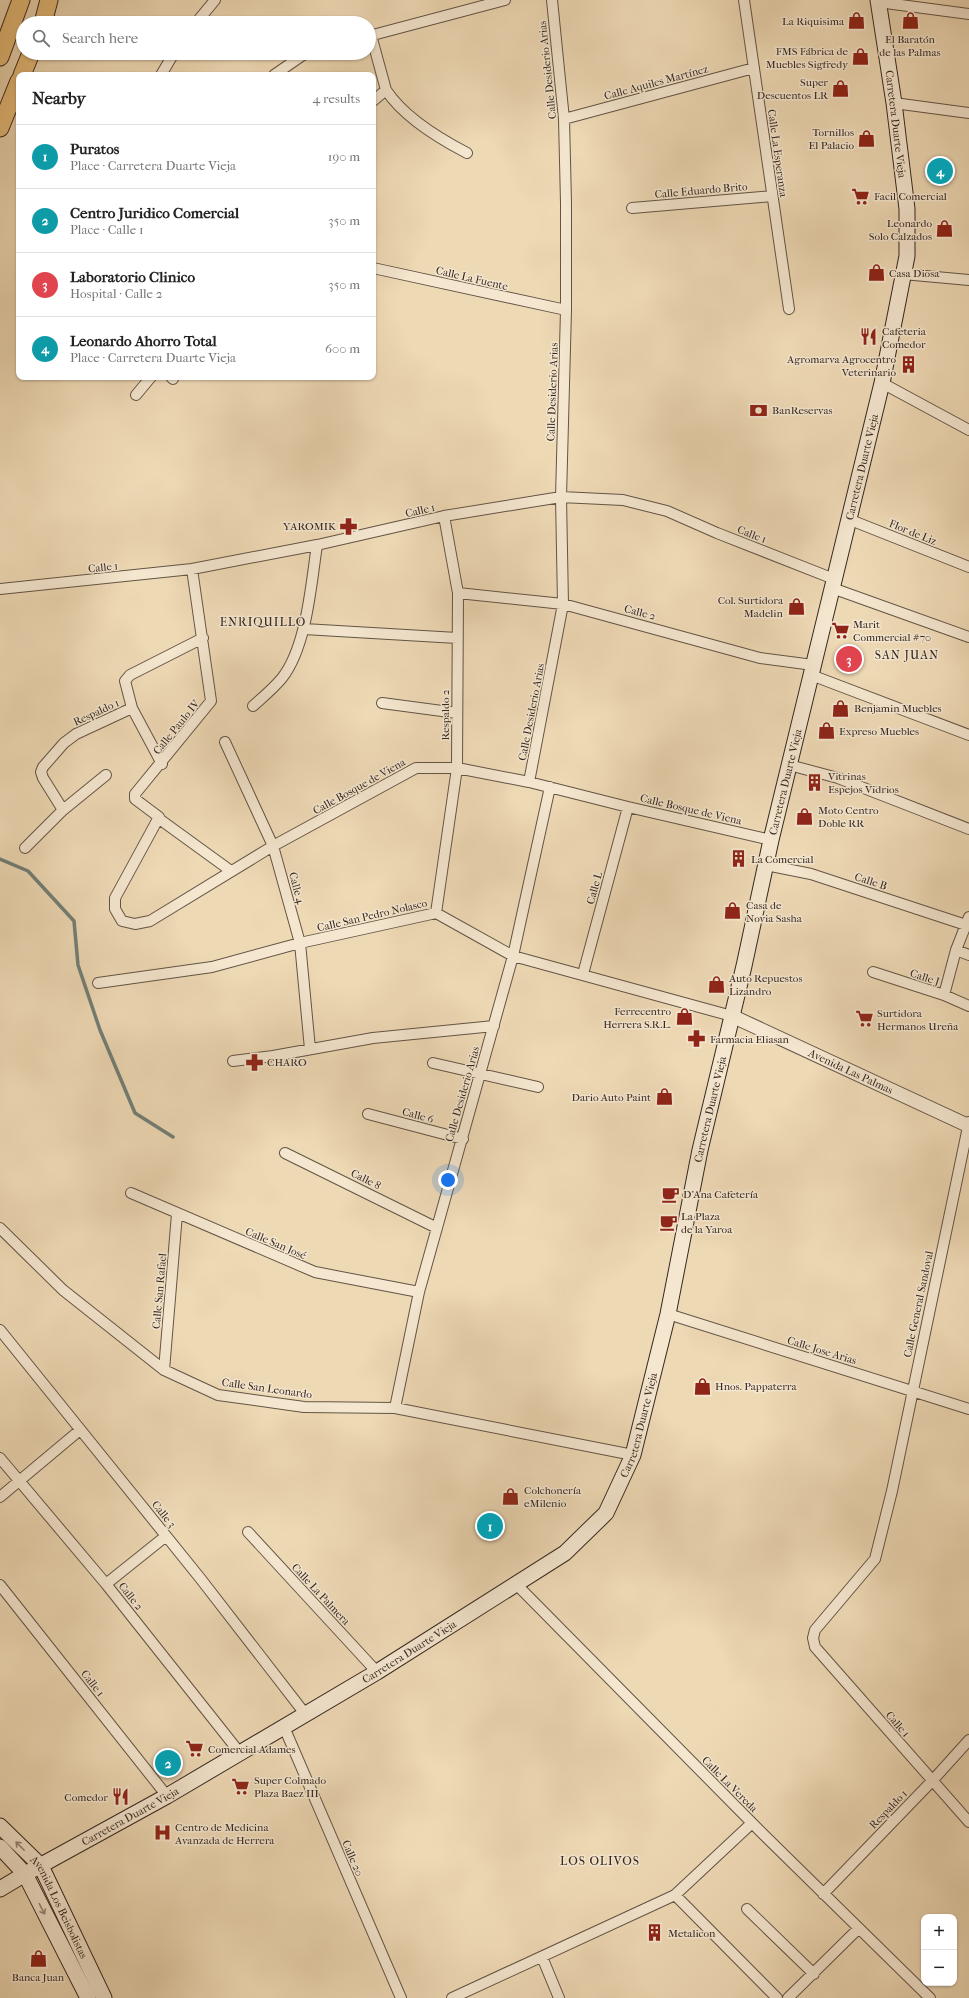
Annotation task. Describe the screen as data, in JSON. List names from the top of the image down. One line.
{"streets":{"main road":["Carretera Duarte Vieja","Avenida Los Beisbolistas"],"street":["Calle Desiderio Arias","Calle Aquiles Martínez","Calle La Esperanza","Calle Eduardo Brito","Calle La Fuente","Calle 1","Flor de Liz","Calle 2","Respaldo 1","Respaldo 2","Calle Paulo IV","Calle Bosque de Viena","Calle B","Calle 4","Calle L","Calle San Pedro Nolasco","Calle J","Avenida Las Palmas","Calle 6","Calle 8","Calle San José","Calle San Rafael","Calle General Sandoval","Calle Jose Arias","Calle San Leonardo","Calle 3","Calle La Palmera","Calle La Vereda","Calle 20"]},"crossings":[["Calle Desiderio Arias","Calle Aquiles Martínez"],["Calle Desiderio Arias","Calle La Fuente"],["Calle Desiderio Arias","Calle 1"],["Calle Desiderio Arias","Calle 2"],["Calle Desiderio Arias","Calle Bosque de Viena"],["Calle Desiderio Arias","Calle San Pedro Nolasco"],["Calle Desiderio Arias","Calle 6"],["Calle Desiderio Arias","Calle 8"],["Calle Desiderio Arias","Calle San José"],["Calle Desiderio Arias","Calle San Leonardo"],["Calle Aquiles Martínez","Calle La Esperanza"],["Carretera Duarte Vieja","Calle 1"],["Carretera Duarte Vieja","Flor de Liz"],["Carretera Duarte Vieja","Calle 2"],["Carretera Duarte Vieja","Calle Bosque de Viena"],["Carretera Duarte Vieja","Calle B"],["Carretera Duarte Vieja","Calle San Pedro Nolasco"],["Carretera Duarte Vieja","Avenida Las Palmas"],["Carretera Duarte Vieja","Calle Jose Arias"],["Carretera Duarte Vieja","Calle San Leonardo"],["Carretera Duarte Vieja","Calle 3"],["Carretera Duarte Vieja","Calle La Palmera"],["Carretera Duarte Vieja","Calle La Vereda"],["Carretera Duarte Vieja","Calle 20"],["Carretera Duarte Vieja","Avenida Los Beisbolistas"],["Calle La Esperanza","Calle Eduardo Brito"],["Calle 1","Respaldo 1"],["Calle 1","Respaldo 2"],["Calle 1","Calle Paulo IV"],["Calle 1","Calle General Sandoval"],["Calle 2","Respaldo 2"],["Respaldo 1","Calle La Vereda"],["Respaldo 2","Calle Bosque de Viena"],["Respaldo 2","Calle San Pedro Nolasco"],["Calle Paulo IV","Calle Bosque de Viena"],["Calle Bosque de Viena","Calle 4"],["Calle Bosque de Viena","Calle L"],["Calle 4","Calle San Pedro Nolasco"],["Calle L","Calle San Pedro Nolasco"],["Calle San Pedro Nolasco","Avenida Las Palmas"],["Avenida Las Palmas","Calle General Sandoval"],["Calle San José","Calle San Rafael"],["Calle San Rafael","Calle San Leonardo"],["Calle General Sandoval","Calle Jose Arias"]],"districts":["ENRIQUILLO","SAN JUAN","LOS OLIVOS"],"places":{"shop":["La Riquisima","El Baratón de las Palmas","FMS Fábrica de Muebles Sigfredy","Super Descuentos LR","Tornillos El Palacio","Leonardo Solo Calzados","Casa Diosa","Col. Surtidora Madelin","Benjamin Muebles","Expreso Muebles","Moto Centro Doble RR","Casa de Novia Sasha","Auto Repuestos Lizandro","Ferrecentro Herrera S.R.L.","Dario Auto Paint","Hnos. Pappaterra","Colchonería eMilenio","Banca Juan"],"supermarket":["Facil Comercial","Marit Commercial #70","Surtidora Hermanos Ureña","Comercial Adames","Super Colmado Plaza Baez III"],"restaurant":["Cafeteria Comedor","Comedor"],"building":["Agromarva Agrocentro Veterinario","Vitrinas Espejos Vidrios","La Comercial","Metalicon"],"bank":["BanReservas"],"pharmacy":["YAROMIK","Farmacia Eliasan","CHARO"],"cafe":["D'Ana Cafetería","La Plaza de la Yaroa"],"hospital":["Centro de Medicina Avanzada de Herrera"]},"page":{"search":"Search here","heading":["Nearby","4 results"],"list":[{"mark":"1","name":"Puratos","note":"Place · Carretera Duarte Vieja","value":"190 m"},{"mark":"2","name":"Centro Juridico Comercial","note":"Place · Calle 1","value":"350 m"},{"mark":"3","name":"Laboratorio Clinico","note":"Hospital · Calle 2","value":"350 m"},{"mark":"4","name":"Leonardo Ahorro Total","note":"Place · Carretera Duarte Vieja","value":"600 m"}],"pins":["4","3","1","2"],"map_buttons":["+","−"]}}
